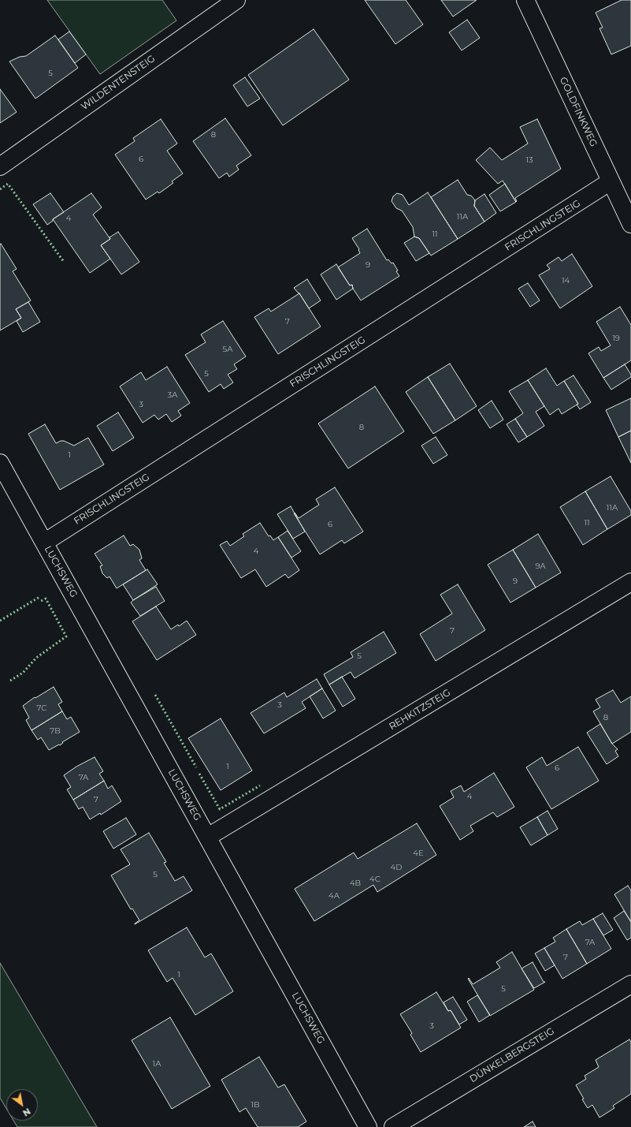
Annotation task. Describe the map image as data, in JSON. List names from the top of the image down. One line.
{"streets":{"street":["WILDENTENSTEIG","GOLDFINKWEG","FRISCHLINGSTEIG","LUCHSWEG","REHKITZSTEIG","DÜNKELBERGSTEIG"]},"crossings":[["GOLDFINKWEG","FRISCHLINGSTEIG"],["FRISCHLINGSTEIG","LUCHSWEG"],["LUCHSWEG","REHKITZSTEIG"]],"house_numbers":["5","8","6","13","11A","4","11","9","14","7","19","5A","5","3A","3","8","1","11A","11","6","4","9A","9","7","5","3","7C","8","7B","1","6","7A","4","7","4E","4D","5","4C","4B","4A","7A","7","1","5","3","1A","1B"],"north":"bottom right"}
